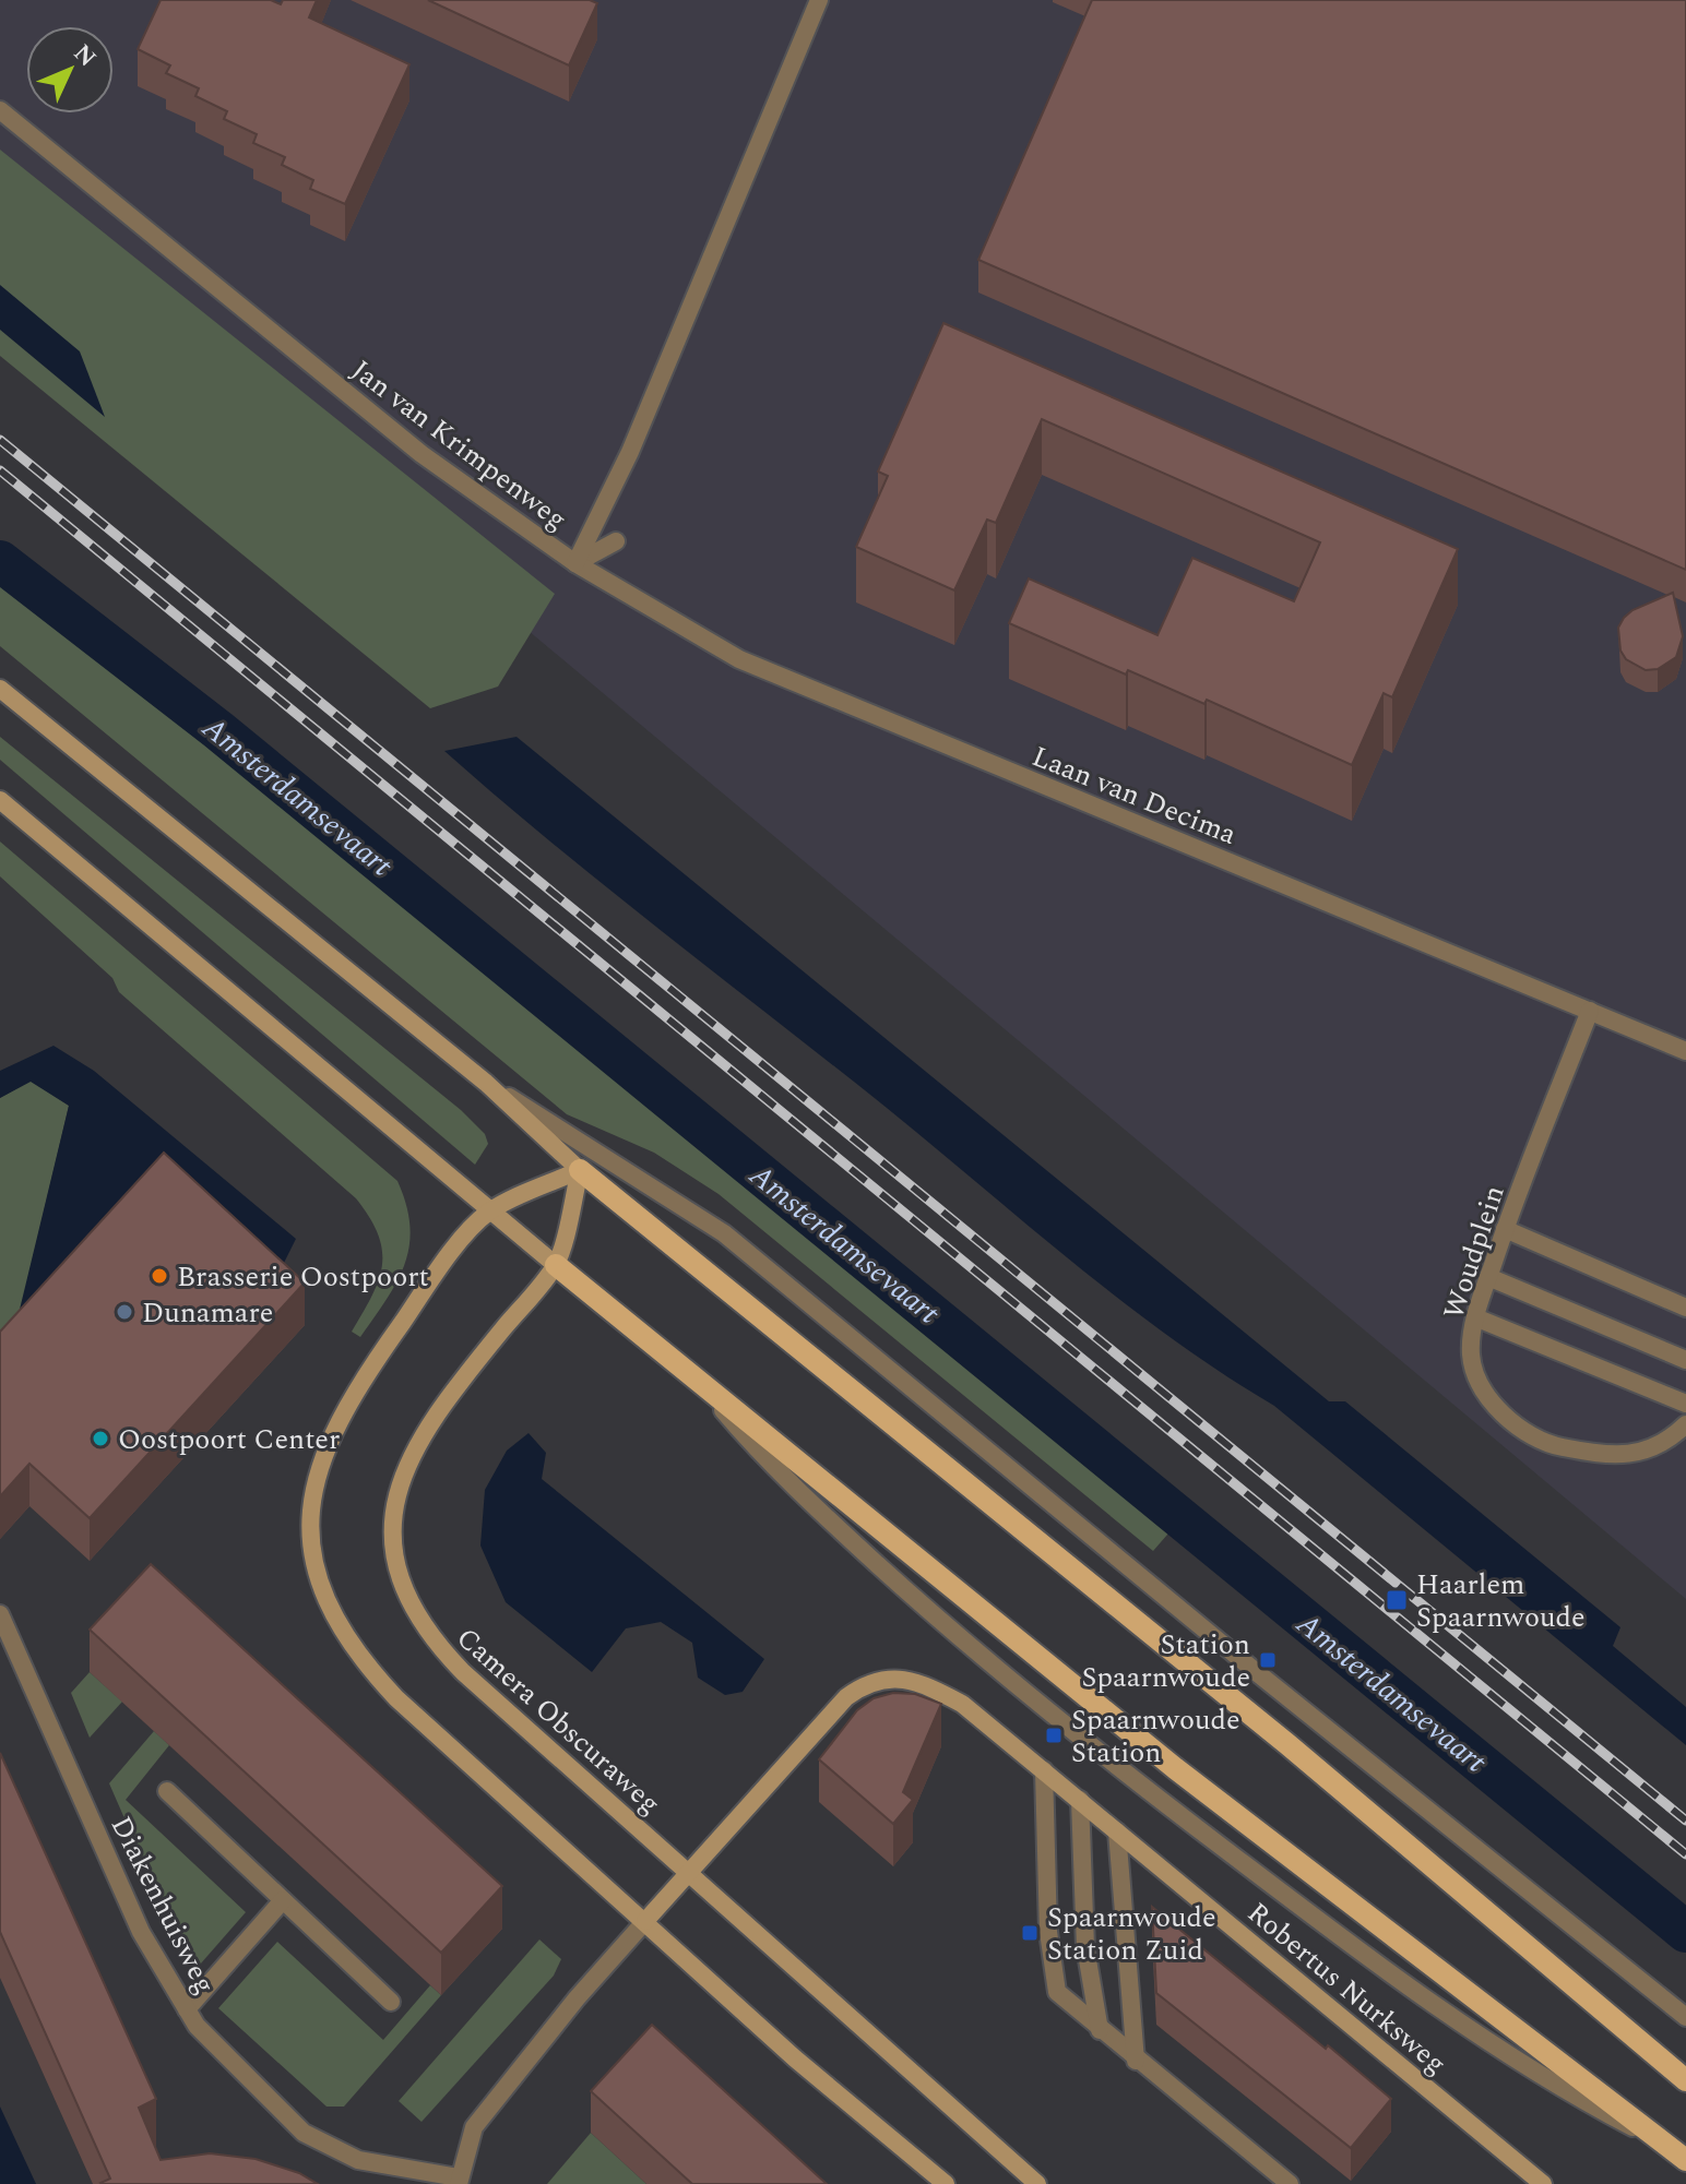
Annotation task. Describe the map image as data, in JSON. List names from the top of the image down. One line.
{"streets":{"main road":["Camera Obscuraweg","Robertus Nurksweg"],"street":["Jan van Krimpenweg","Laan van Decima","Woudplein","Diakenhuisweg"]},"crossings":[["Jan van Krimpenweg","Laan van Decima"],["Laan van Decima","Woudplein"],["Camera Obscuraweg","Robertus Nurksweg"],["Diakenhuisweg","Robertus Nurksweg"]],"water":["Amsterdamsevaart"],"places":{"other":["Brasserie Oostpoort","Dunamare","Oostpoort Center"],"transit":["Haarlem Spaarnwoude","Station Spaarnwoude","Spaarnwoude Station","Spaarnwoude Station Zuid"]},"north":"top right"}
